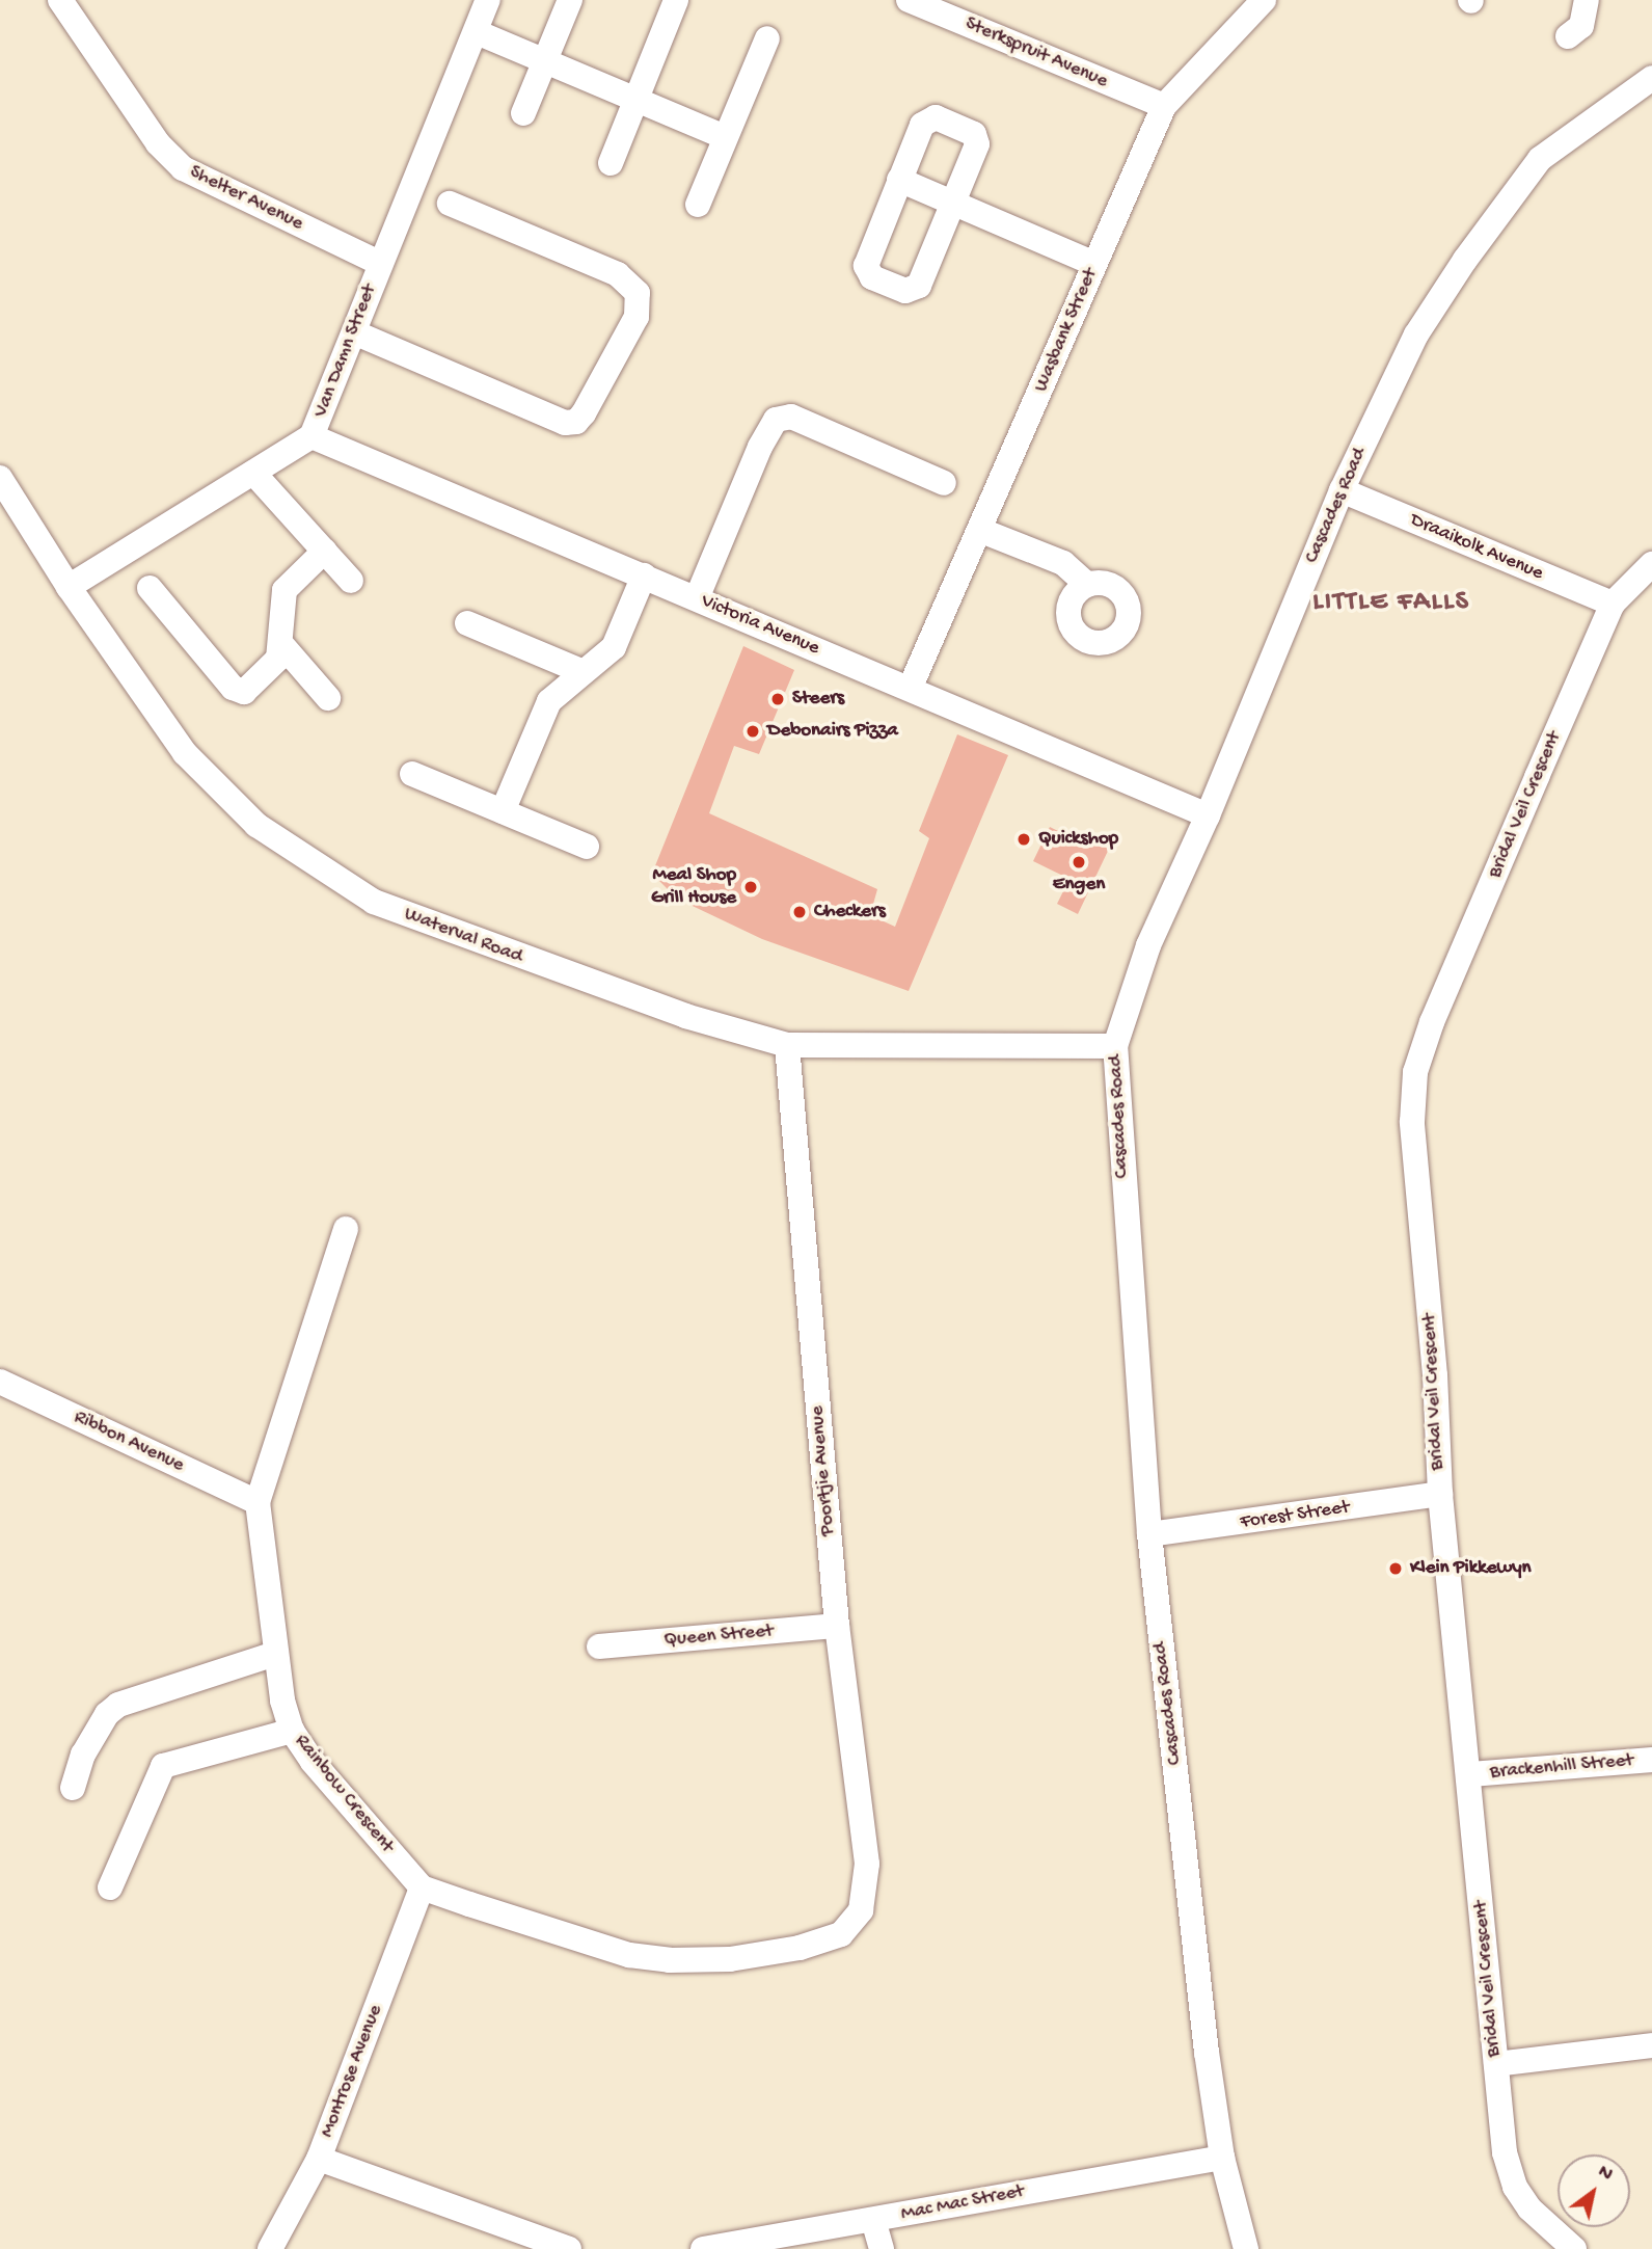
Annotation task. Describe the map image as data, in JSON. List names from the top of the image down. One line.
{"streets":{"street":["Sterkspruit Avenue","Shelter Avenue","Wasbank Street","Van Damn Street","Cascades Road","Draaikolk Avenue","Victoria Avenue","Bridal Veil Crescent","Waterval Road","Ribbon Avenue","Poortjie Avenue","Forest Street","Queen Street","Brackenhill Street","Rainbow Crescent","Montrose Avenue","Mac Mac Street"]},"crossings":[["Sterkspruit Avenue","Wasbank Street"],["Shelter Avenue","Van Damn Street"],["Wasbank Street","Victoria Avenue"],["Van Damn Street","Victoria Avenue"],["Van Damn Street","Waterval Road"],["Cascades Road","Draaikolk Avenue"],["Cascades Road","Victoria Avenue"],["Cascades Road","Waterval Road"],["Cascades Road","Forest Street"],["Cascades Road","Mac Mac Street"],["Draaikolk Avenue","Bridal Veil Crescent"],["Bridal Veil Crescent","Forest Street"],["Bridal Veil Crescent","Brackenhill Street"],["Waterval Road","Poortjie Avenue"],["Ribbon Avenue","Rainbow Crescent"],["Poortjie Avenue","Queen Street"],["Poortjie Avenue","Rainbow Crescent"],["Poortjie Avenue","Montrose Avenue"],["Rainbow Crescent","Montrose Avenue"]],"districts":["LITTLE FALLS"],"places":["Steers","Debonairs Pizza","Quickshop","Engen","Meal Shop Grill House","Checkers","Klein Pikkewyn"],"north":"top right"}
